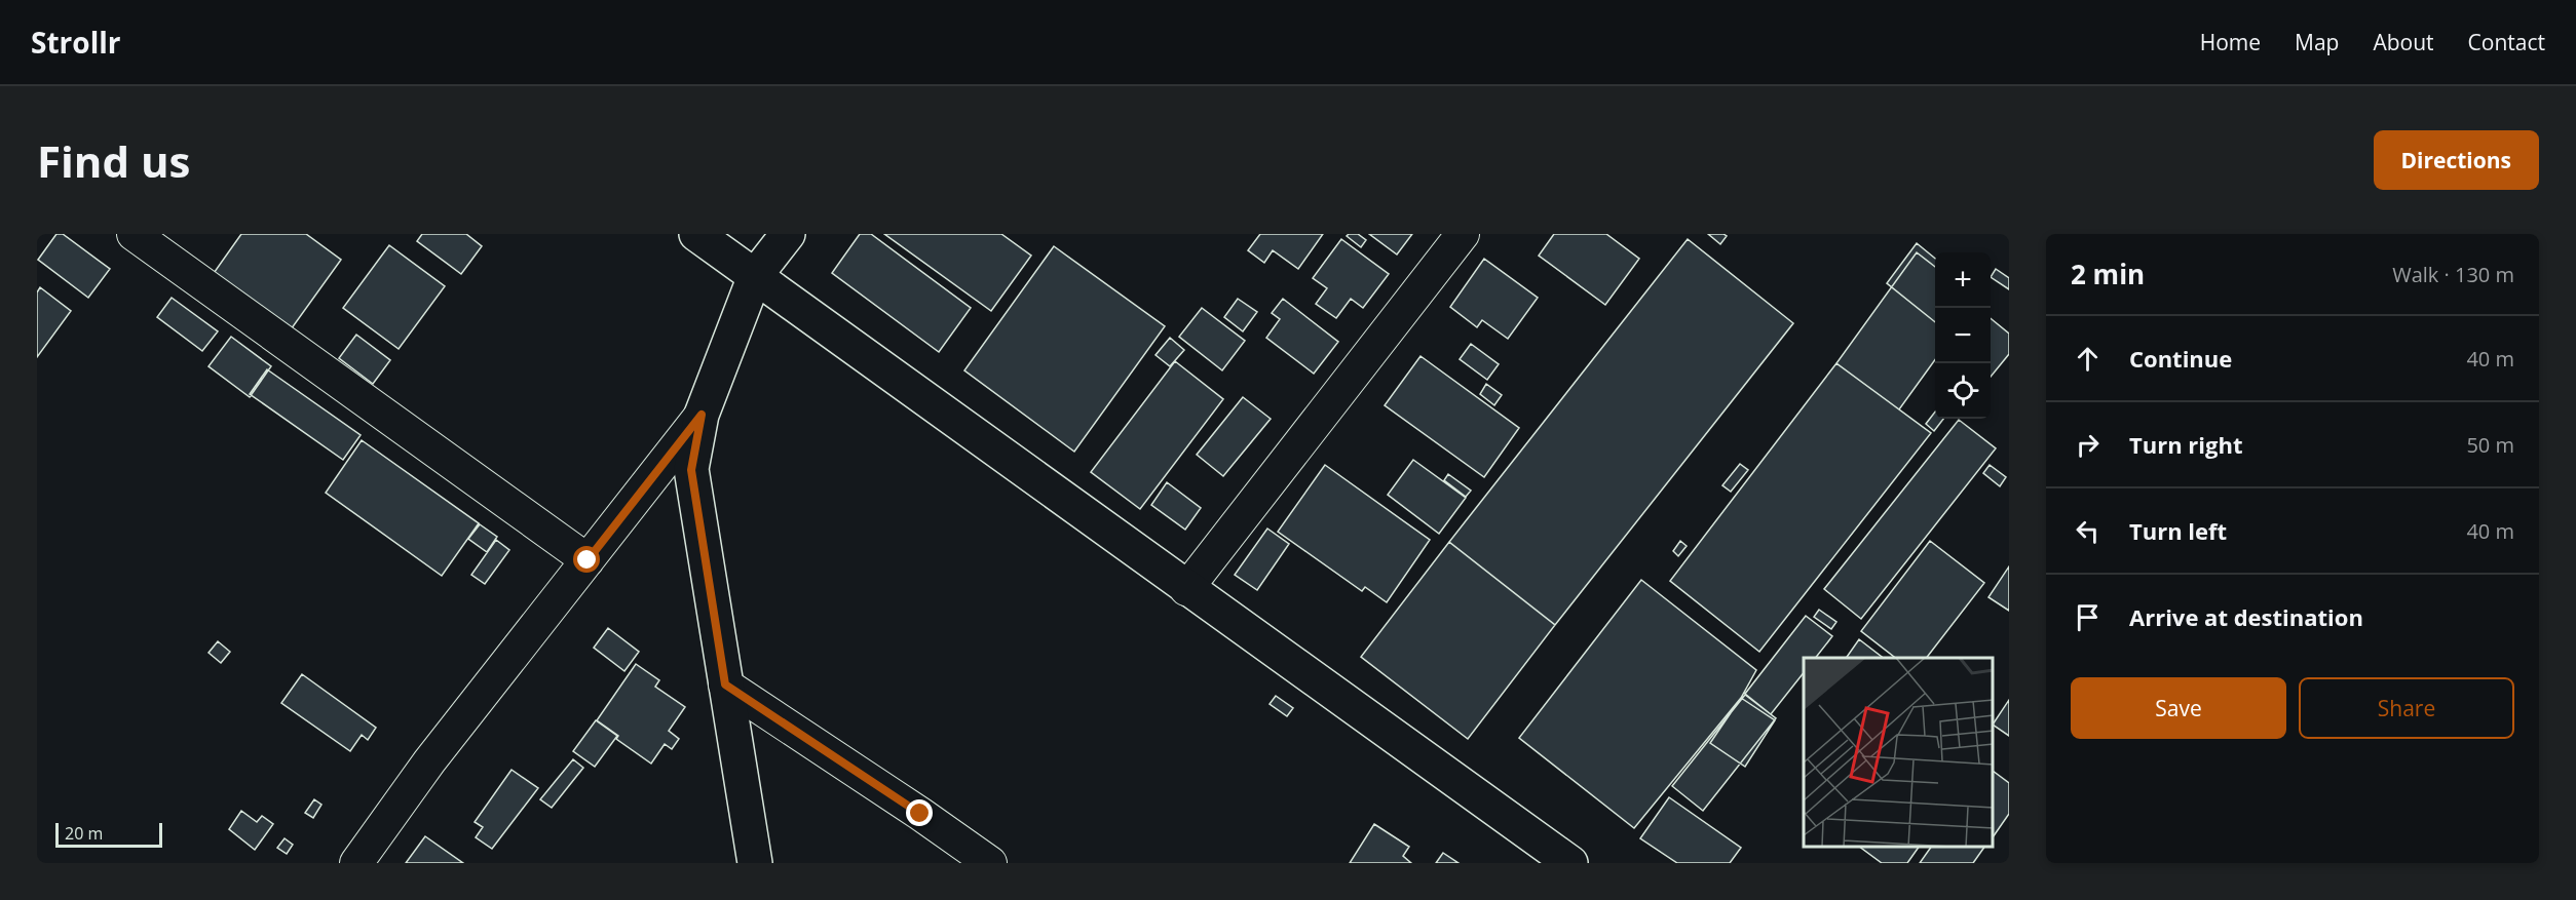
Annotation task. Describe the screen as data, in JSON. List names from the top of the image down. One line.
{"scale_bar":"20 m","page":{"header":"Strollr","nav":["Home","Map","About","Contact"],"buttons":["Directions",["Save","Share"]],"title":"Find us","heading":["2 min","Walk · 130 m"],"map_buttons":["+","−"],"list":[["Continue","40 m"],["Turn right","50 m"],["Turn left","40 m"],"Arrive at destination"],"scale":"20 m"}}
